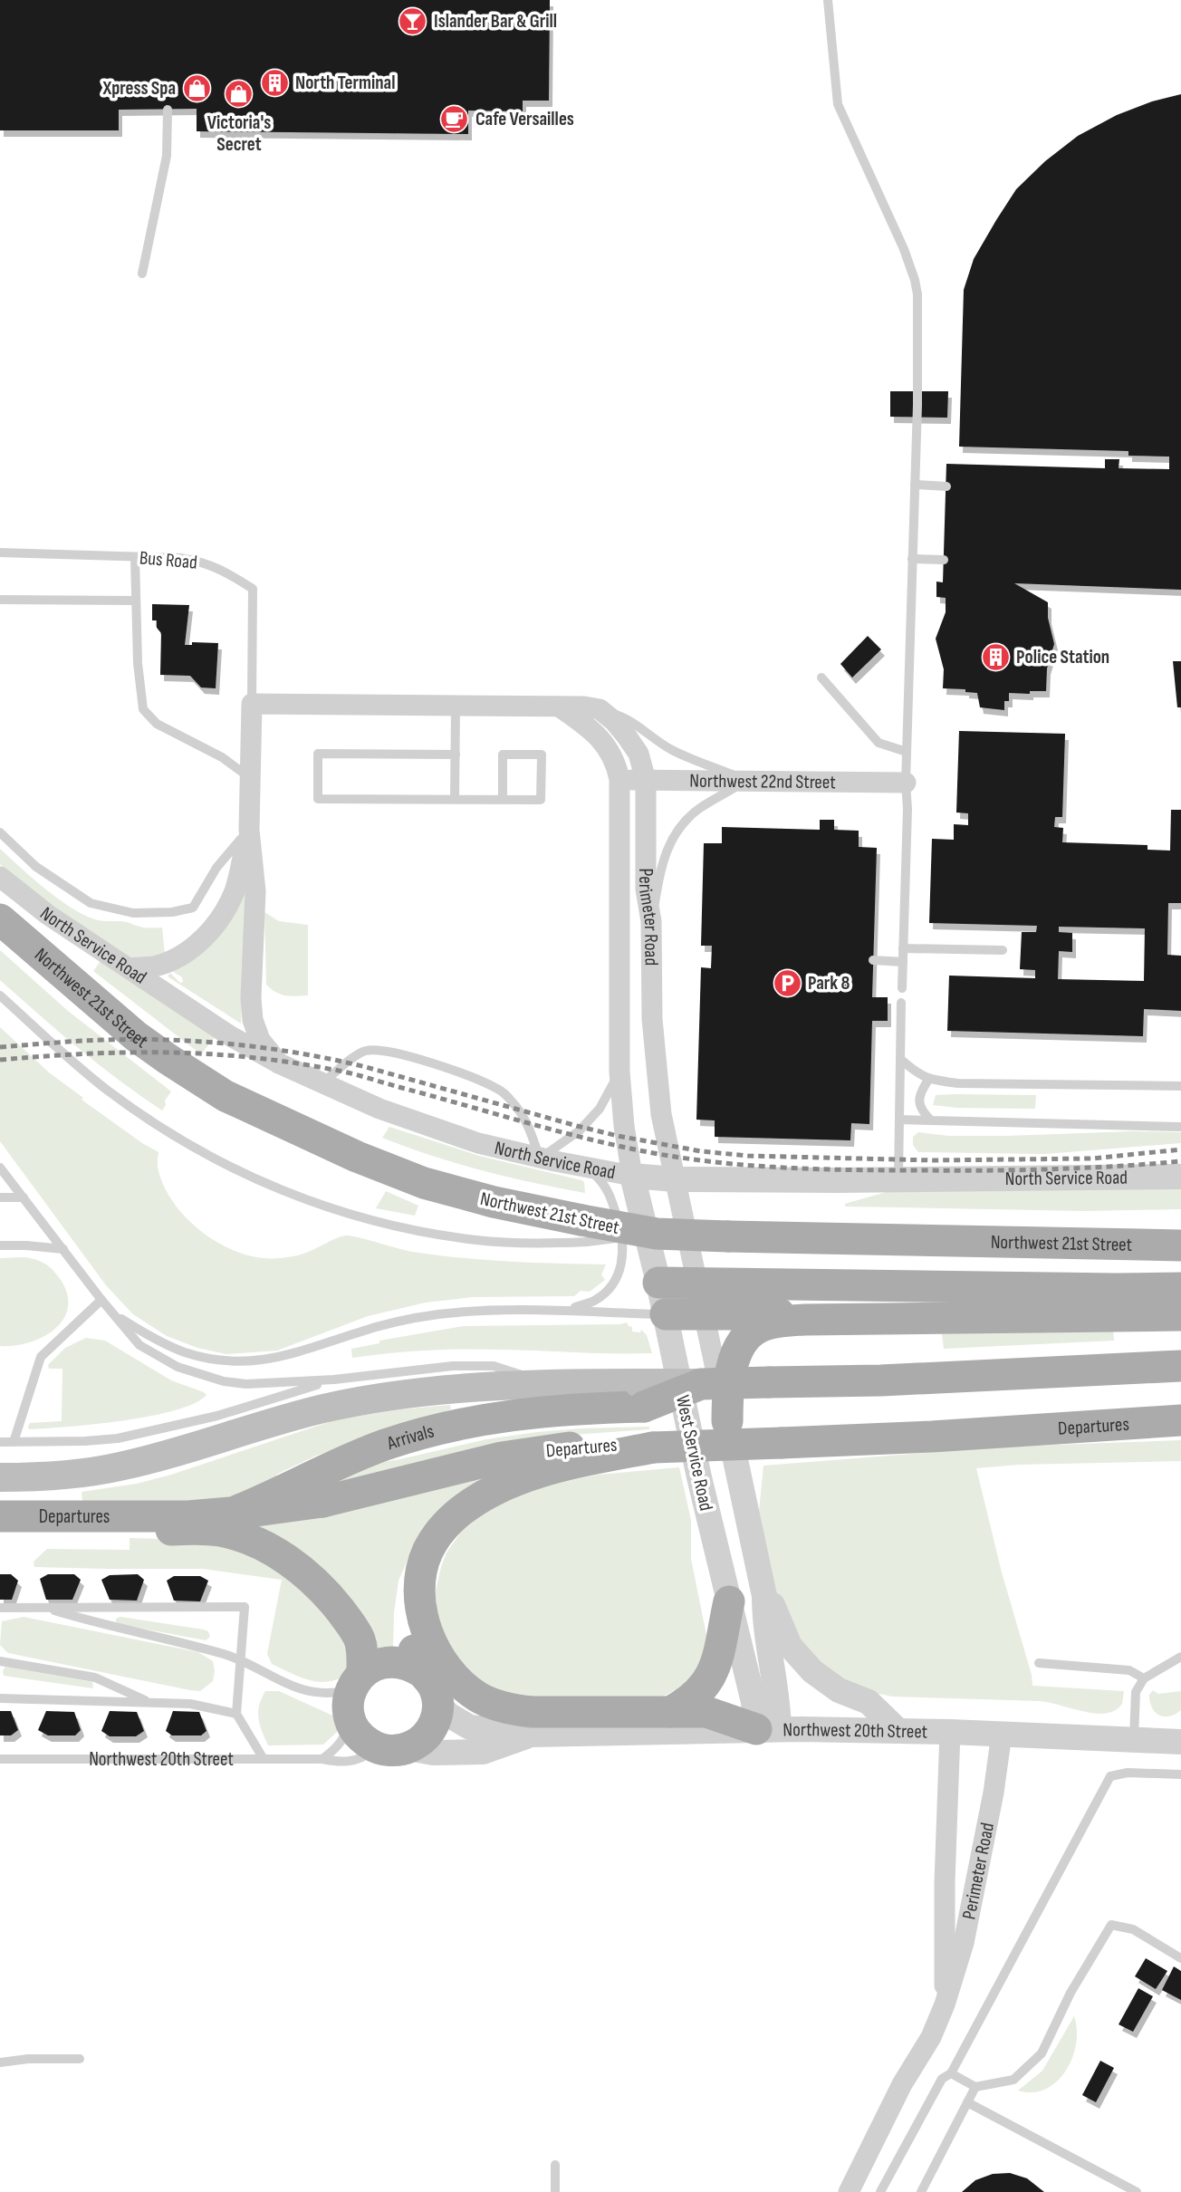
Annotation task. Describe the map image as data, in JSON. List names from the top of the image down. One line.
{"streets":{"main road":["Northwest 21st Street","Departures","Arrivals"],"street":["Northwest 22nd Street","Perimeter Road","North Service Road","West Service Road","Northwest 20th Street"],"lane":["Bus Road"]},"crossings":[["Northwest 22nd Street","Perimeter Road"],["Perimeter Road","North Service Road"],["Perimeter Road","West Service Road"],["Perimeter Road","Northwest 20th Street"],["North Service Road","West Service Road"],["Arrivals","Northwest 20th Street"],["West Service Road","Northwest 20th Street"]],"places":{"bar":["Islander Bar & Grill"],"building":["North Terminal","Police Station"],"shop":["Xpress Spa","Victoria's Secret"],"cafe":["Cafe Versailles"],"parking":["Park 8"]}}
